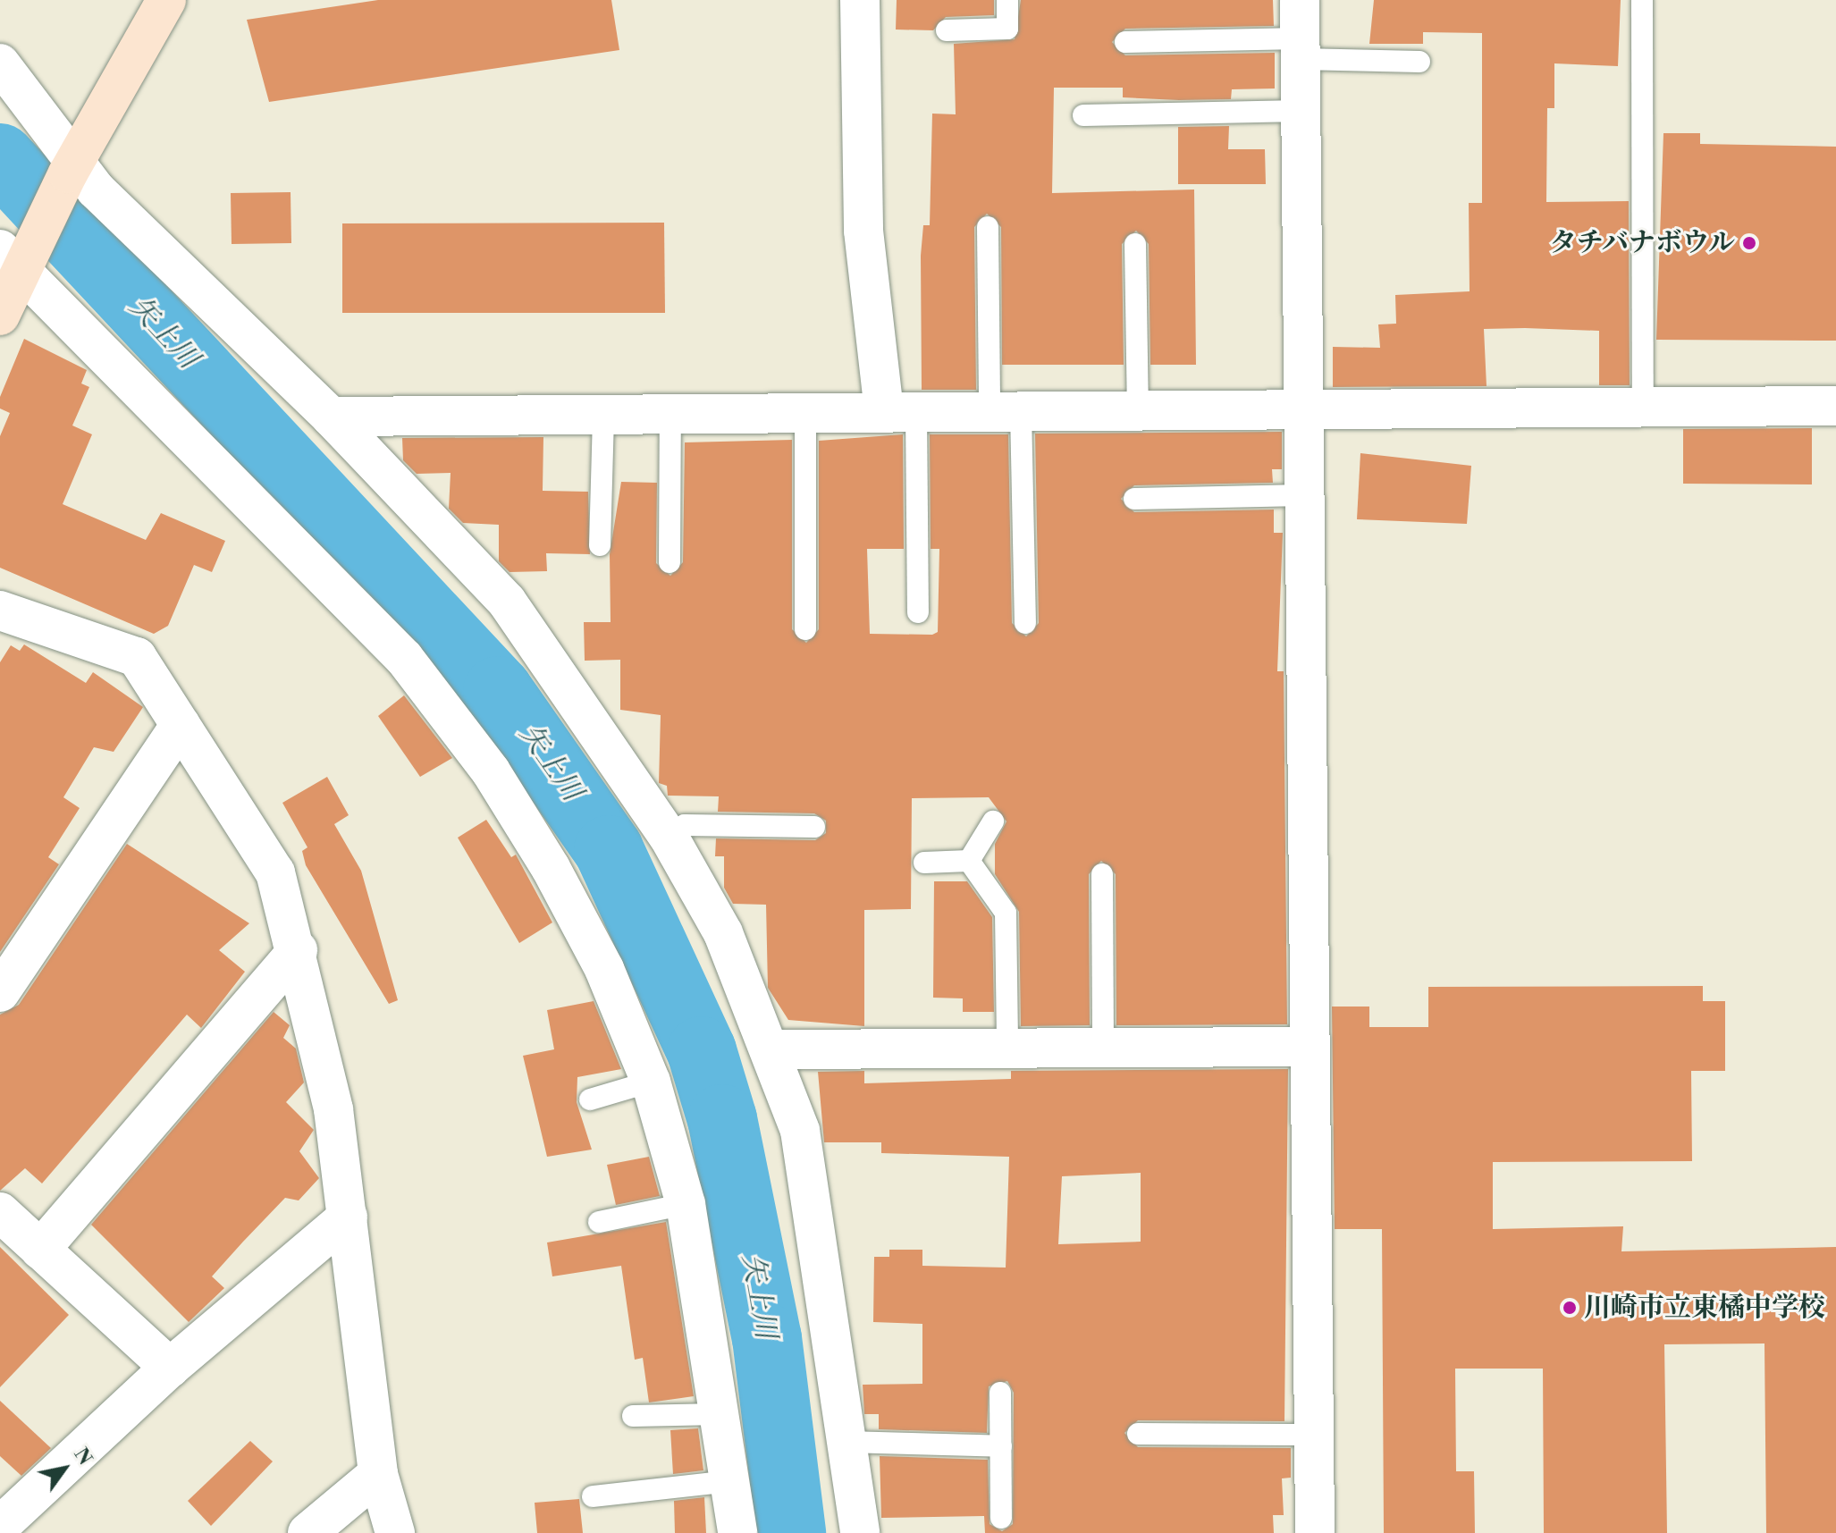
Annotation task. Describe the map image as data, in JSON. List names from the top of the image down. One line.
{"water":["矢上川"],"places":["タチバナボウル","川崎市立東橘中学校"],"north":"top right"}
